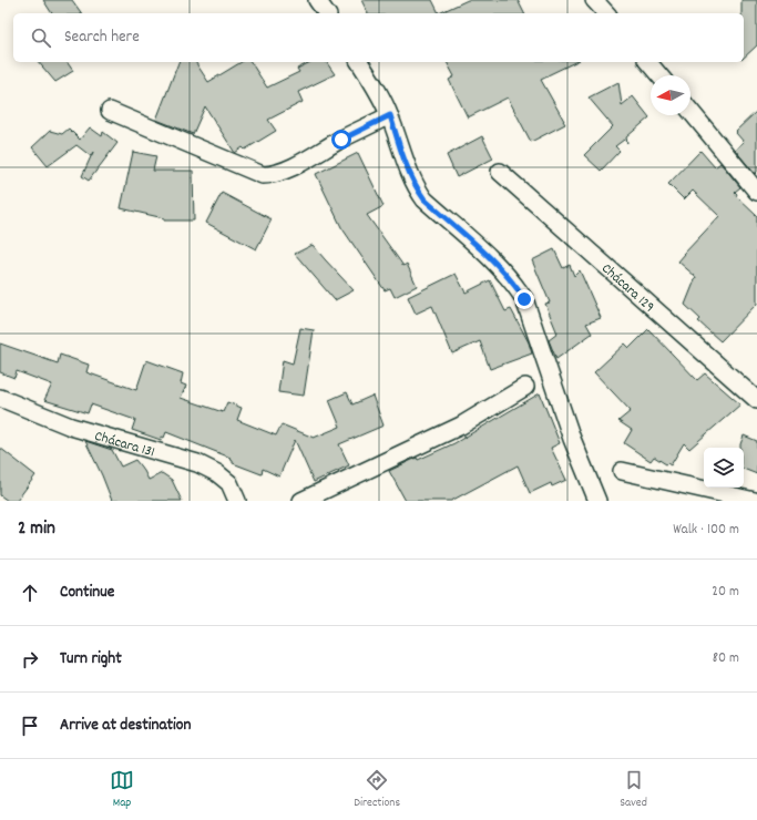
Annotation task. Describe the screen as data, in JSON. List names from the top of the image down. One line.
{"streets":{"street":["Chácara 129","Chácara 131"]},"north":"left","page":{"search":"Search here","heading":["2 min","Walk · 100 m"],"list":[["Continue","20 m"],["Turn right","80 m"],"Arrive at destination"],"nav":["Map","Directions","Saved"]}}
